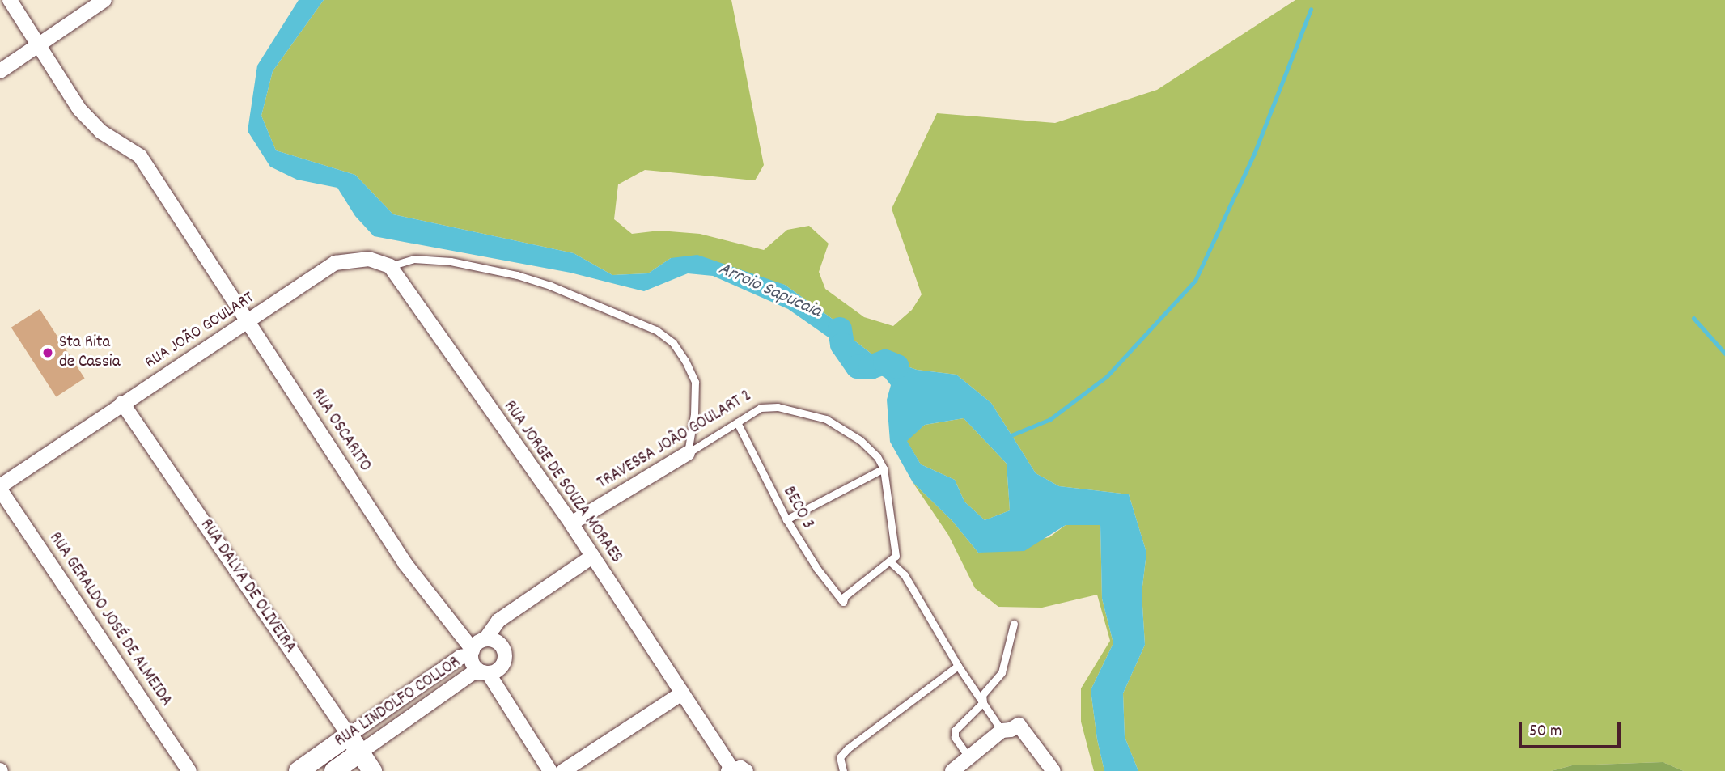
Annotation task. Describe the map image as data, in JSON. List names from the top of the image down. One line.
{"streets":{"street":["RUA JOÃO GOULART","RUA OSCARITO","TRAVESSA JOÃO GOULART 2","RUA JORGE DE SOUZA MORAES","RUA DALVA DE OLIVEIRA","RUA GERALDO JOSÉ DE ALMEIDA","RUA LINDOLFO COLLOR"],"lane":["BECO 3"]},"crossings":[["RUA JOÃO GOULART","RUA OSCARITO"],["RUA JOÃO GOULART","RUA JORGE DE SOUZA MORAES"],["RUA JOÃO GOULART","RUA DALVA DE OLIVEIRA"],["RUA JOÃO GOULART","RUA GERALDO JOSÉ DE ALMEIDA"],["RUA OSCARITO","RUA LINDOLFO COLLOR"],["TRAVESSA JOÃO GOULART 2","RUA JORGE DE SOUZA MORAES"],["TRAVESSA JOÃO GOULART 2","BECO 3"],["RUA DALVA DE OLIVEIRA","RUA LINDOLFO COLLOR"]],"water":["Arroio Sapucaia"],"places":["Sta Rita de Cassia"],"scale_bar":"50 m"}
